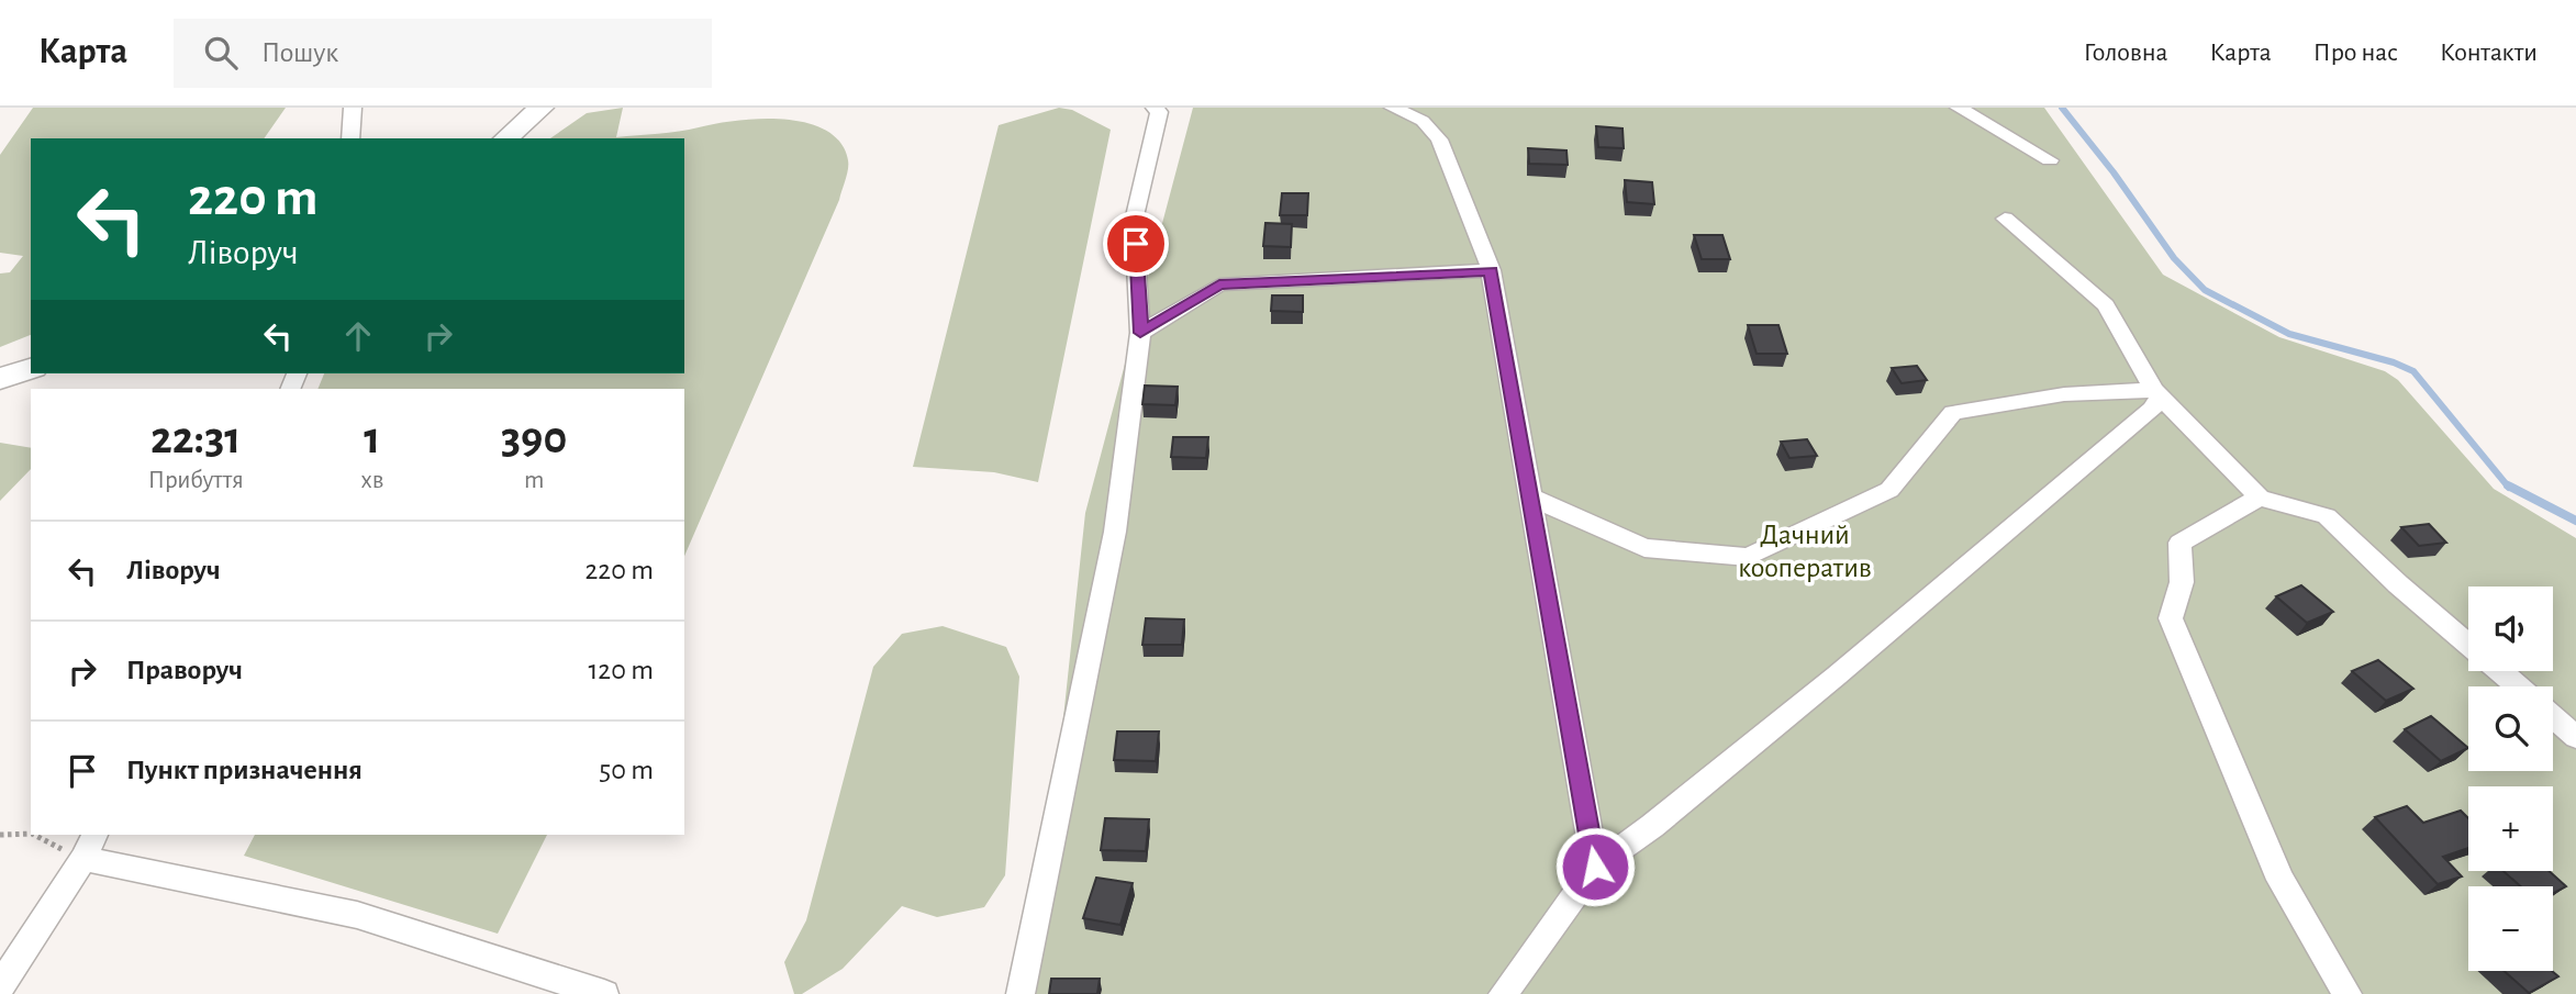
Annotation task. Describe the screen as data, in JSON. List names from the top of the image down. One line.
{"parks":["Дачний кооператив"],"page":{"header":"Карта","search":"Пошук","nav":["Головна","Карта","Про нас","Контакти"],"turn":["220 m","Ліворуч"],"eta":["22:31","Прибуття","1","хв","390","m"],"list":[{"name":"Ліворуч","value":"220 m"},{"name":"Праворуч","value":"120 m"},{"name":"Пункт призначення","value":"50 m"}],"map_buttons":["+","−"]}}
